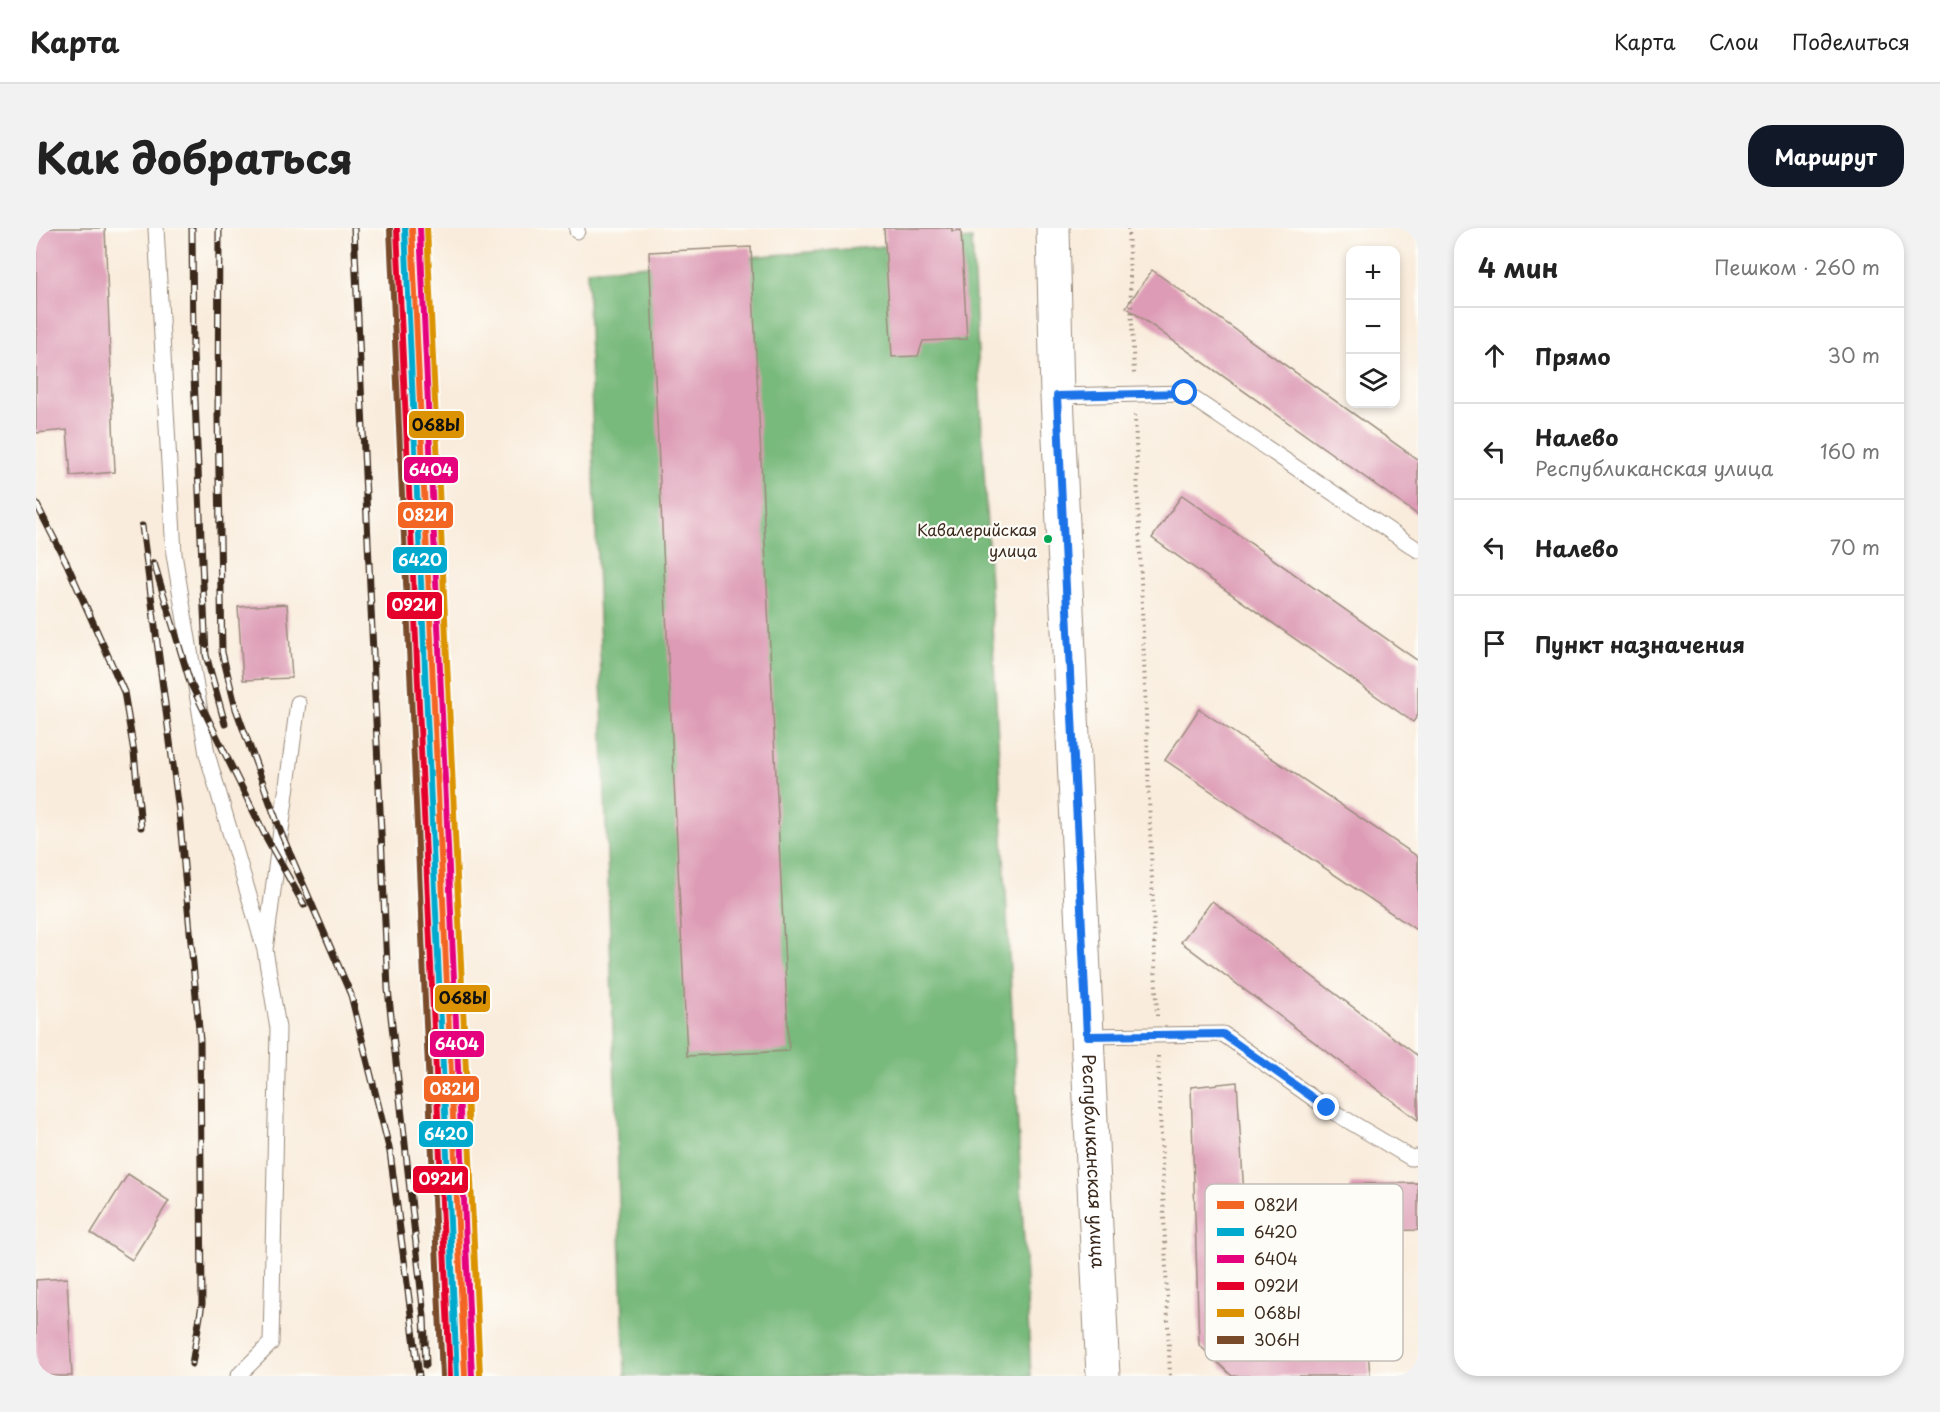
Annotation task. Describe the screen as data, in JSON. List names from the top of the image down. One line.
{"streets":{"main road":["Республиканская улица"]},"places":["Кавалерийская улица"],"lines":["transit line 082И","transit line 6420","transit line 6404","transit line 068Ы","transit line 092И","transit line 306Н"],"legend":["082И","6420","6404","092И","068Ы","306Н"],"page":{"header":"Карта","nav":["Карта","Слои","Поделиться"],"title":"Как добраться","buttons":"Маршрут","heading":["4 мин","Пешком · 260 m"],"map_buttons":["+","−"],"list":[["Прямо","30 m"],["Налево","Республиканская улица","160 m"],["Налево","70 m"],"Пункт назначения"]}}
